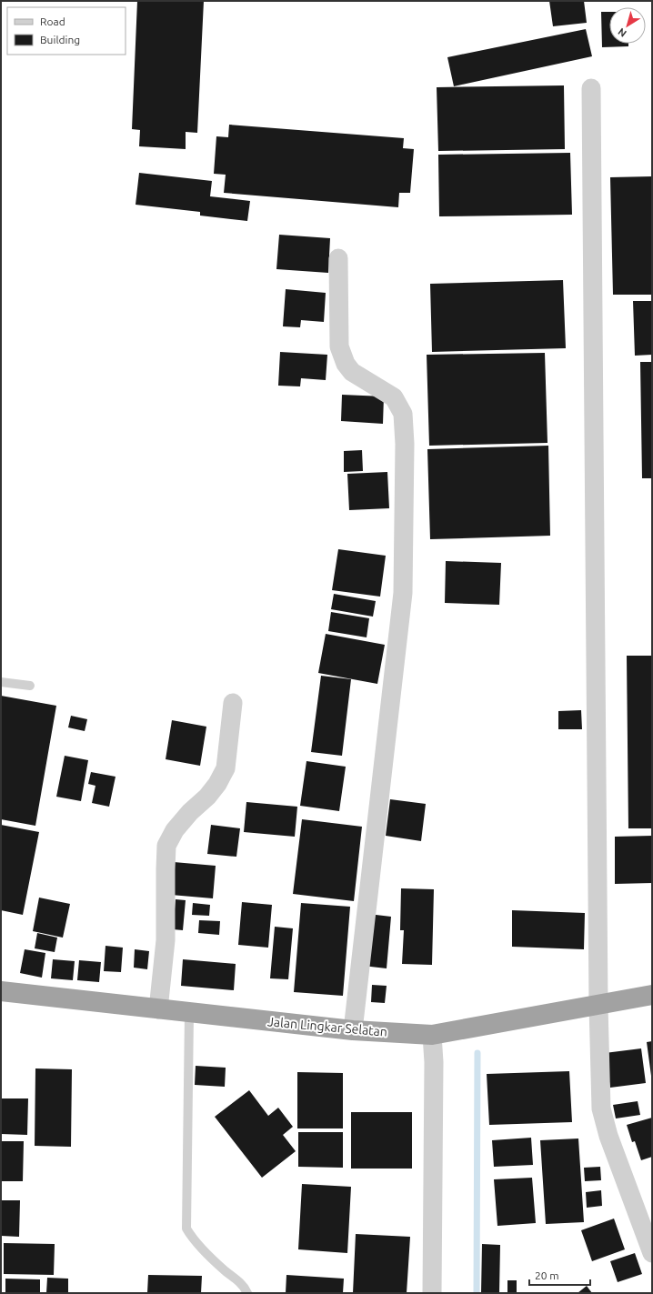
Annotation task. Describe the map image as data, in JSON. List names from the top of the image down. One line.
{"streets":{"highway":["Jalan Lingkar Selatan"]},"legend":["Road","Building"],"scale_bar":"20 m","north":"bottom left"}
